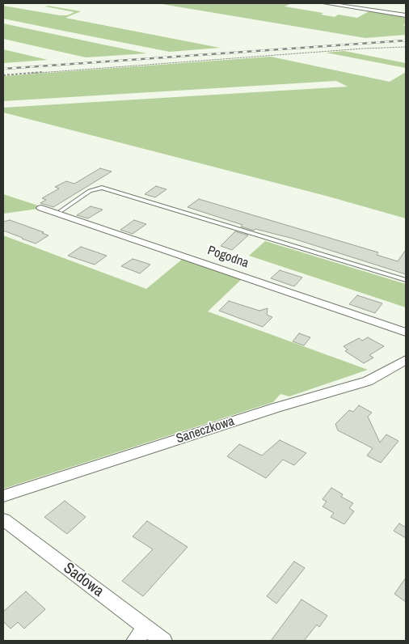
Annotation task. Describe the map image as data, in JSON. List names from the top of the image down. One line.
{"streets":{"street":["Pogodna","Saneczkowa","Sadowa"]}}
